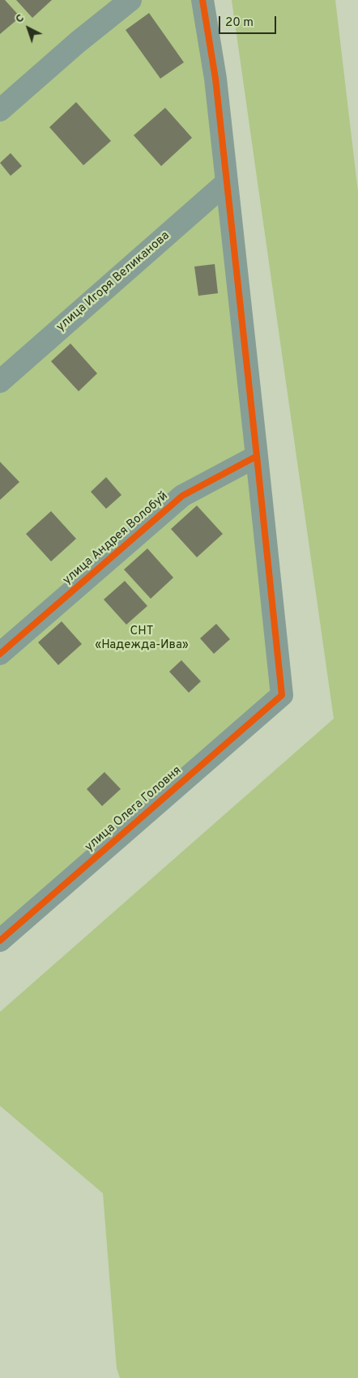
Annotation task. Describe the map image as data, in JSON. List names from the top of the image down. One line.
{"streets":{"street":["улица Игоря Великанова","улица Андрея Волобуй","улица Олега Головня"]},"crossings":[["улица Андрея Волобуй","улица Олега Головня"]],"parks":["СНТ «Надежда-Ива»"],"scale_bar":"20 m","north":"top left"}
